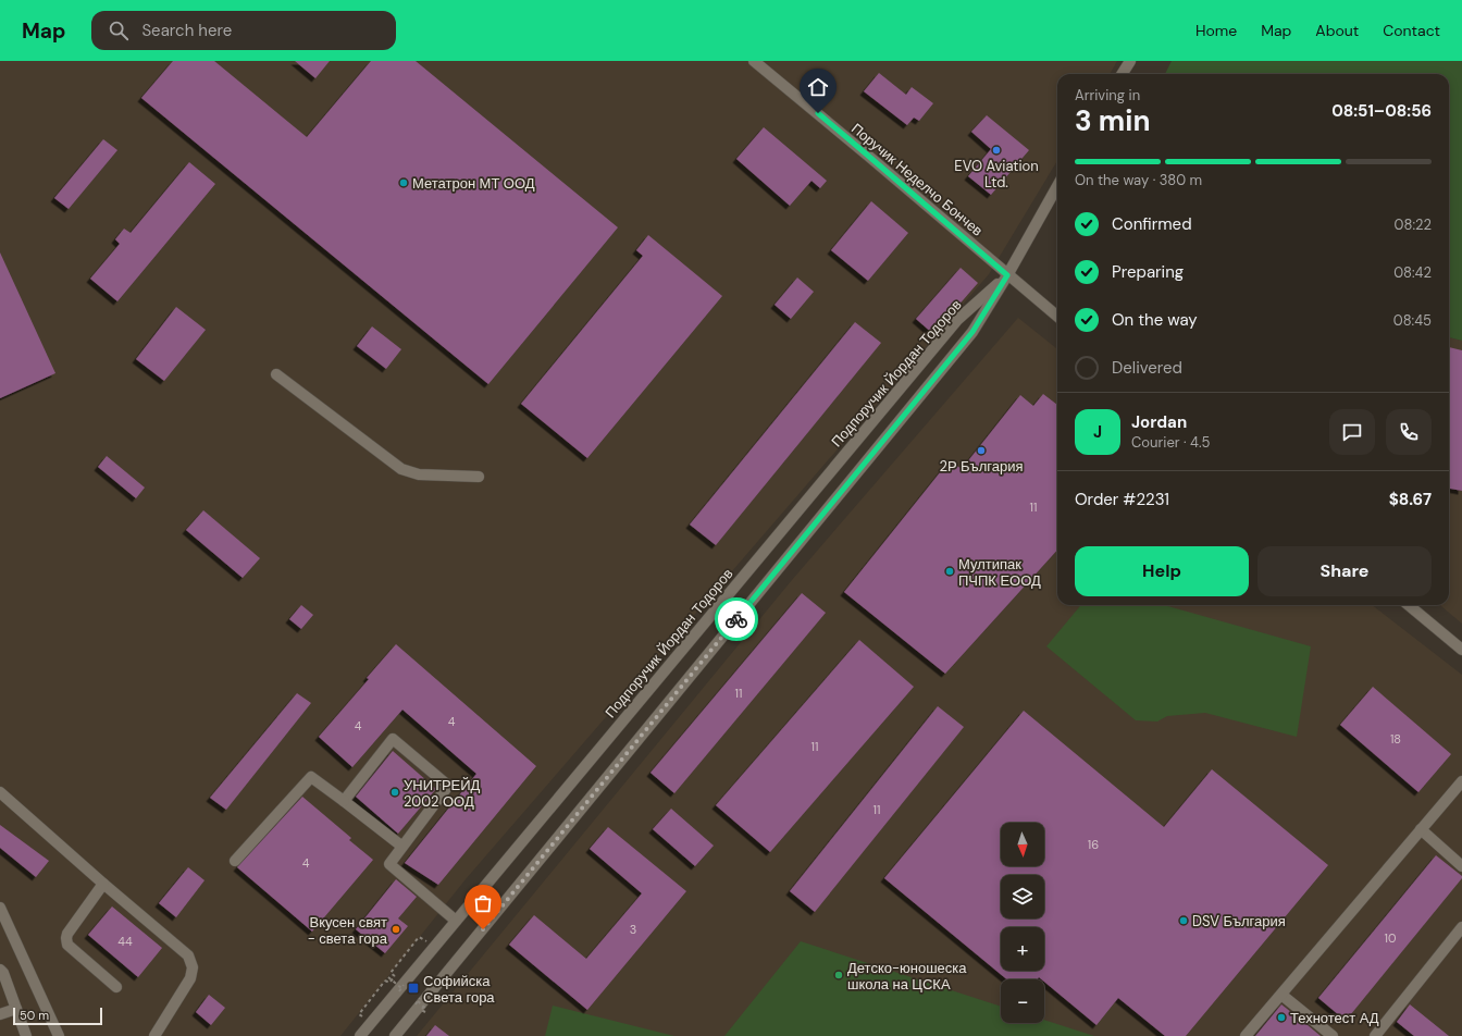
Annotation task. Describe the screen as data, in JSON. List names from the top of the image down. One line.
{"streets":{"street":["Поручик Неделчо Бончев","Подпоручик Йордан Тодоров"]},"crossings":[["Поручик Неделчо Бончев","Подпоручик Йордан Тодоров"]],"places":{"other":["EVO Aviation Ltd.","Метатрон МТ ООД","2Р България","Мултипак ПЧПК ЕООД","УНИТРЕЙД 2002 ООД","DSV България","Вкусен свят - света гора","Детско-юношеска школа на ЦСКА","Технотест АД"],"transit":["Софийска Света гора"]},"house_numbers":["11","11","4","4","18","11","11","16","4","3","10","44"],"scale_bar":"50 m","north":"bottom","page":{"header":"Map","search":"Search here","nav":["Home","Map","About","Contact"],"heading":["3 min","Arriving in","08:51–08:56"],"panel":["Jordan","Courier · 4.5","Order #2231","$8.67"],"bar":"On the way · 380 m","list":[["Confirmed","08:22"],["Preparing","08:42"],["On the way","08:45"],"Delivered"],"round":"J","buttons":["Help","Share"],"map_buttons":["+","−"],"scale":"50 m"}}
